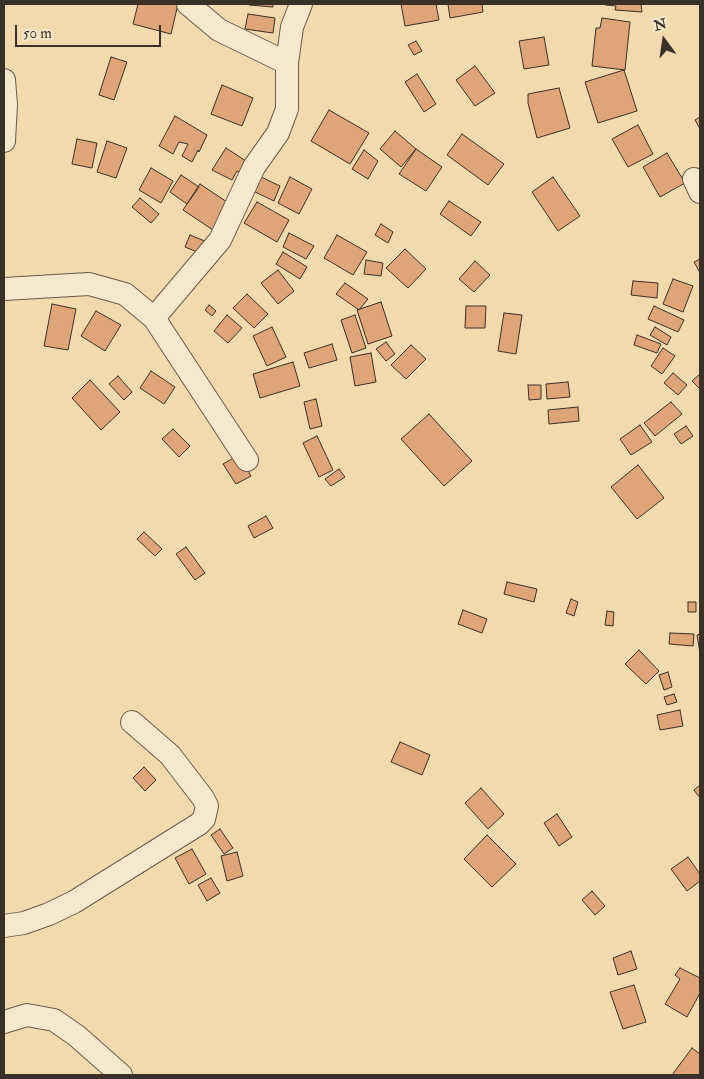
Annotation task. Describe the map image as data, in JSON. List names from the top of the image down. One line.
{"scale_bar":"50 m","north":"top"}
